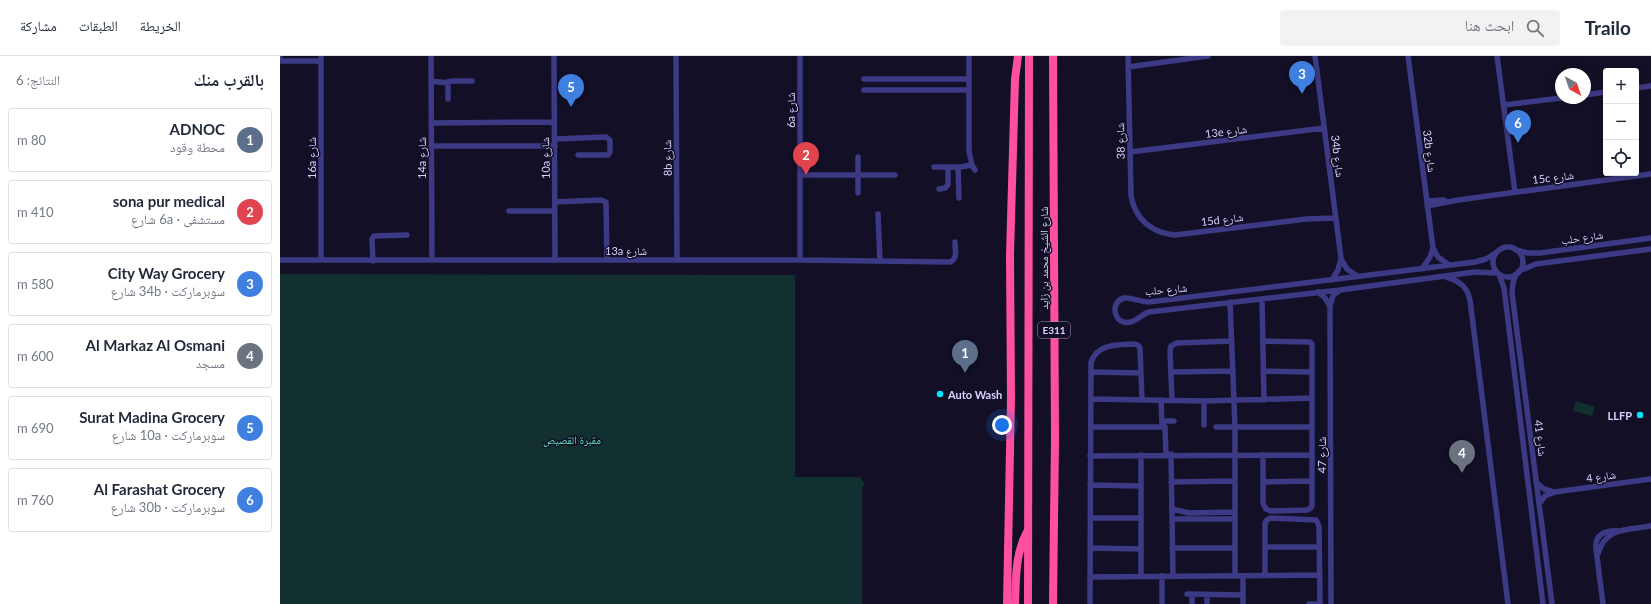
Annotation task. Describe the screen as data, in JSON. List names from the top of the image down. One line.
{"streets":{"highway":["شارع الشيخ محمد بن زايد","E311"],"street":["6a شارع","13e شارع","شارع 38","32b شارع","34b شارع","16a شارع","14a شارع","10a شارع","8b شارع","15c شارع","15d شارع","شارع حلب","13a شارع","شارع 41","شارع 47","شارع 4"]},"crossings":[["6a شارع","13a شارع"],["13e شارع","شارع 38"],["13e شارع","34b شارع"],["شارع 38","15d شارع"],["32b شارع","15c شارع"],["34b شارع","15d شارع"],["34b شارع","شارع حلب"],["16a شارع","13a شارع"],["14a شارع","13a شارع"],["10a شارع","13a شارع"],["8b شارع","13a شارع"],["شارع حلب","شارع 41"],["شارع 41","شارع 4"]],"parks":["مقبرة القصيص"],"places":["Auto Wash","LLFP"],"north":"bottom right","page":{"header":"Trailo","search":"ابحث هنا","nav":["الخريطة","الطبقات","مشاركة"],"heading":["بالقرب منك","النتائج: 6"],"pins":["3","5","6","2","1","4"],"map_buttons":["+","−"],"list":[{"mark":"1","name":"ADNOC","note":"محطة وقود","value":"80 m"},{"mark":"2","name":"sona pur medical","note":"مستشفى · 6a شارع","value":"410 m"},{"mark":"3","name":"City Way Grocery","note":"سوبرماركت · 34b شارع","value":"580 m"},{"mark":"4","name":"Al Markaz Al Osmani","note":"مسجد","value":"600 m"},{"mark":"5","name":"Surat Madina Grocery","note":"سوبرماركت · 10a شارع","value":"690 m"},{"mark":"6","name":"Al Farashat Grocery","note":"سوبرماركت · 30b شارع","value":"760 m"}]}}
